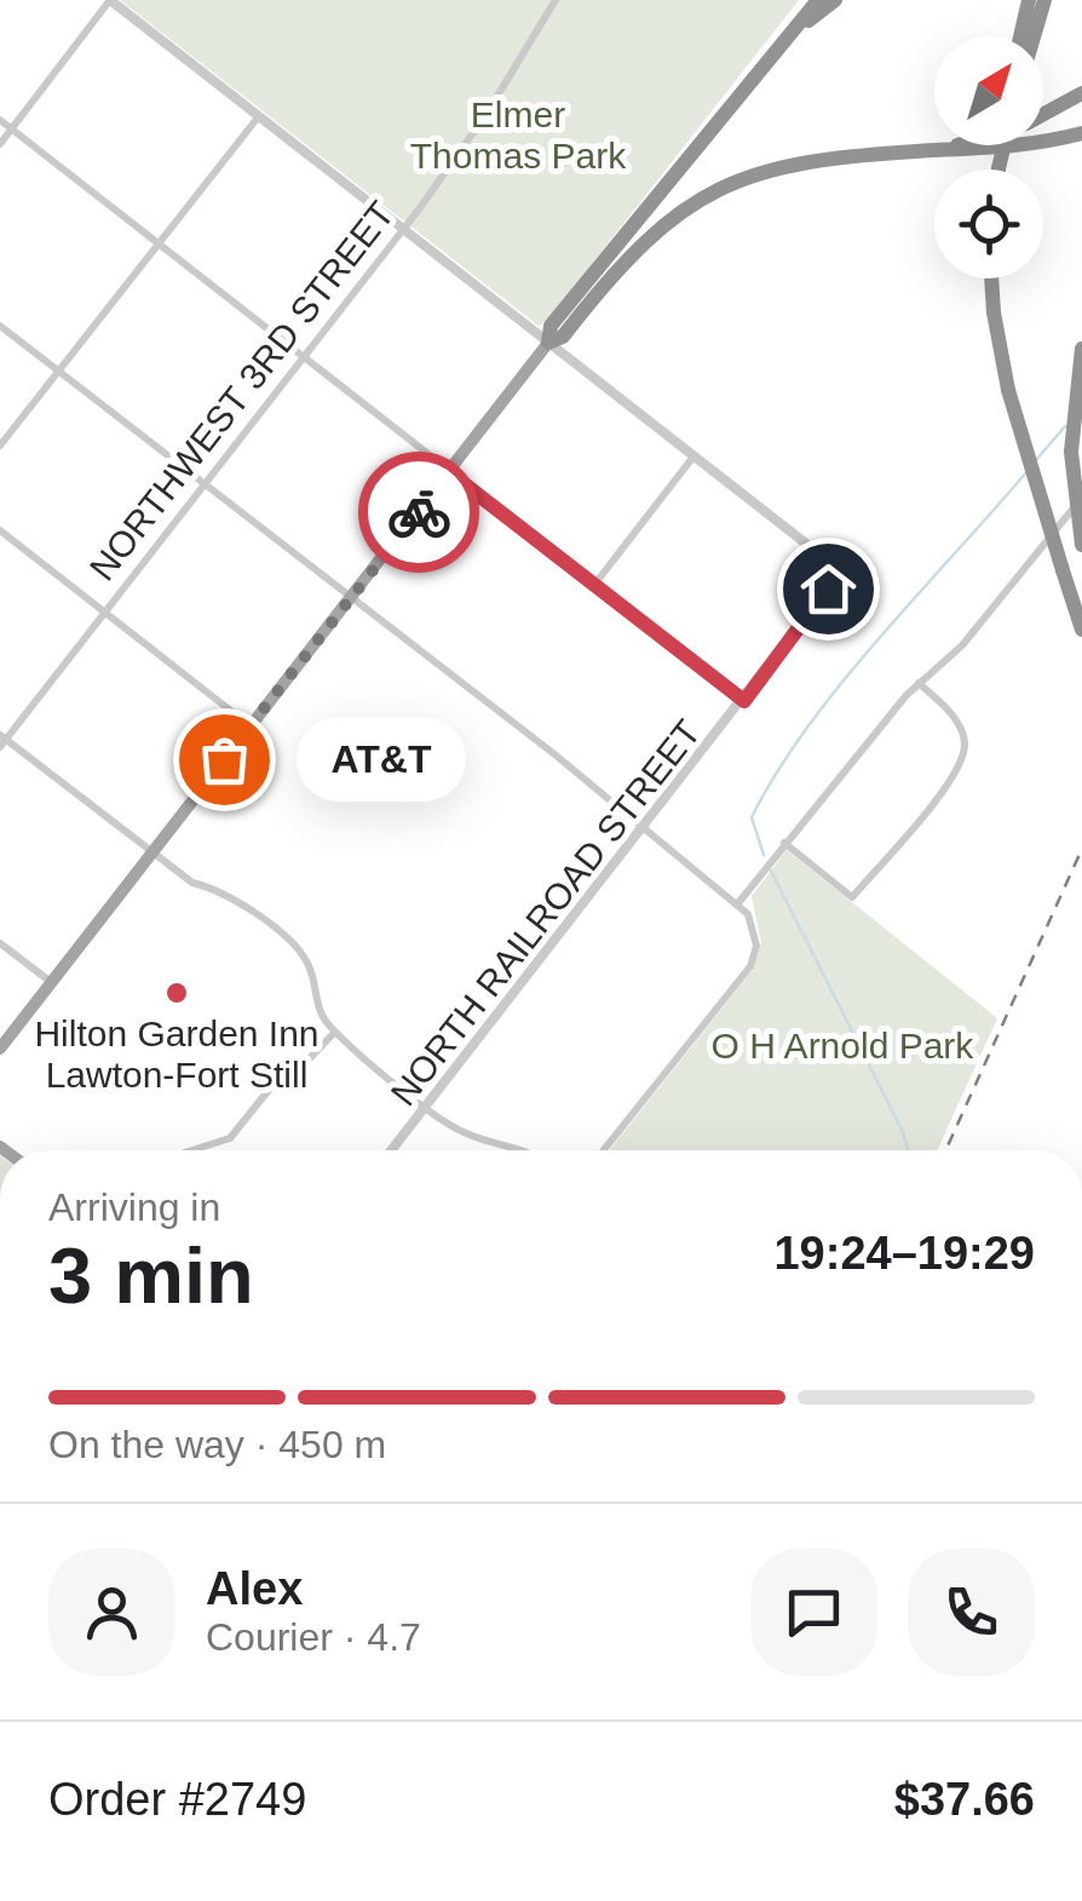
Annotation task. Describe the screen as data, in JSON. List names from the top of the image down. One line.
{"streets":{"street":["NORTHWEST 3RD STREET","NORTH RAILROAD STREET"]},"parks":["Elmer Thomas Park","O H Arnold Park"],"places":["AT&T","Hilton Garden Inn Lawton-Fort Still"],"north":"top right","page":{"bubble":"AT&T","heading":["3 min","Arriving in","19:24–19:29"],"panel":["Alex","Courier · 4.7","Order #2749","$37.66"],"bar":"On the way · 450 m"}}
